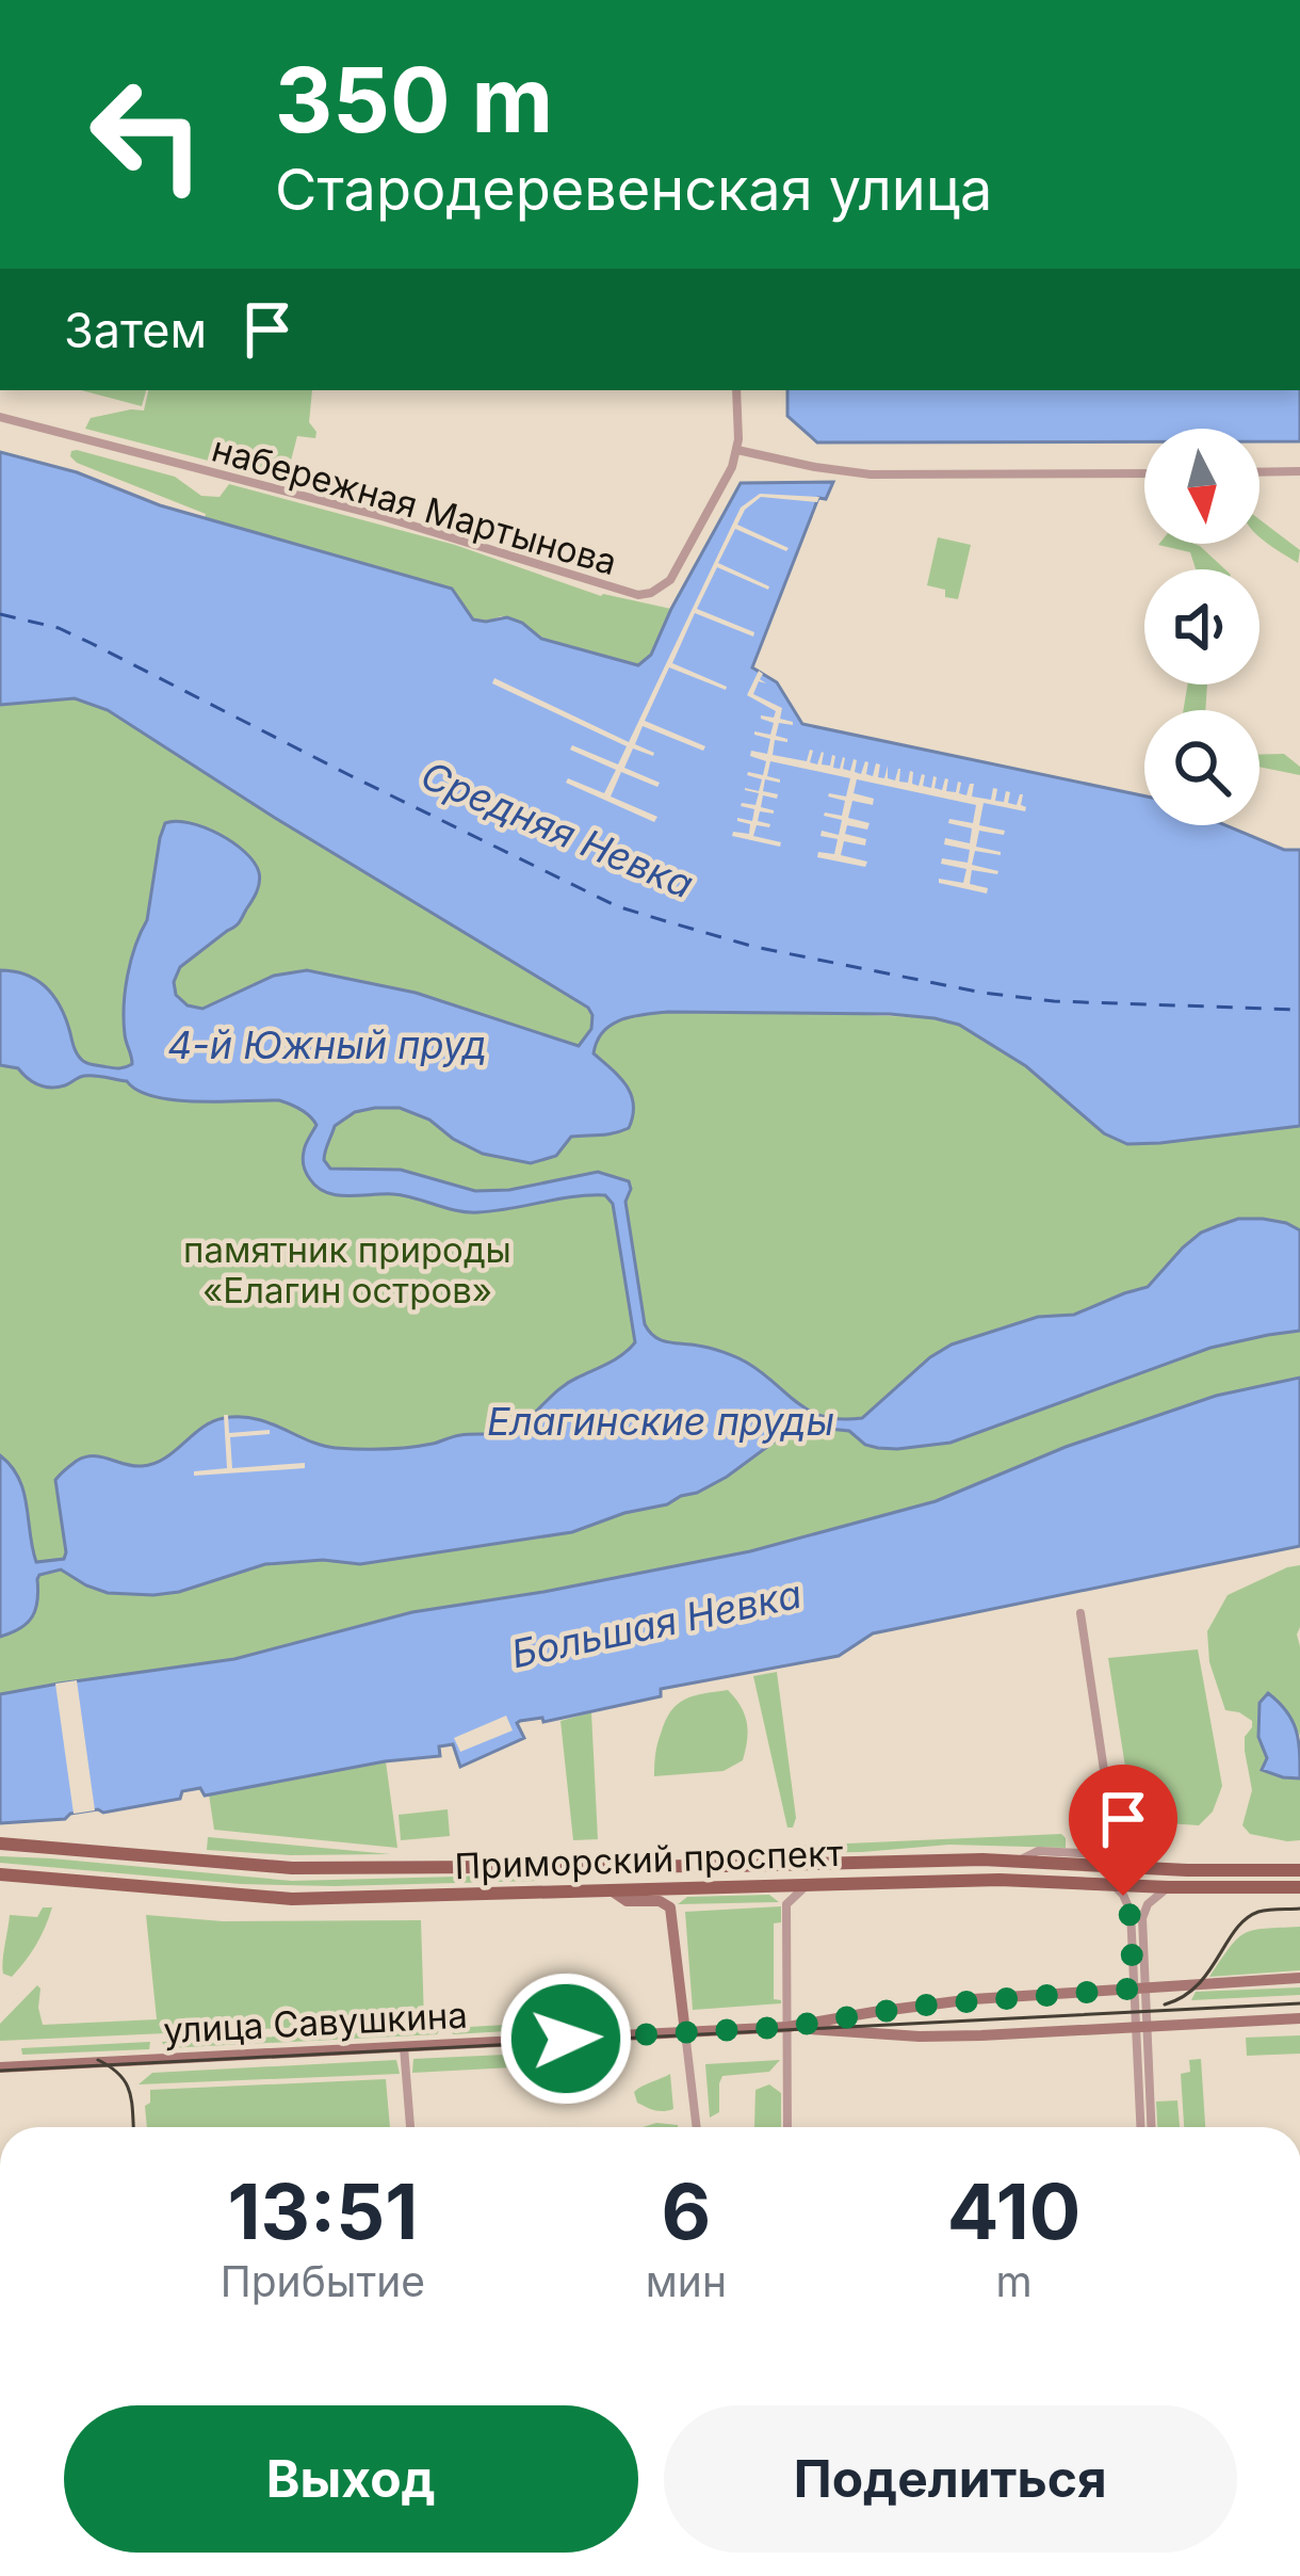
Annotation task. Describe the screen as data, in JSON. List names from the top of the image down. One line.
{"streets":{"main road":["Приморский проспект","улица Савушкина"],"street":["набережная Мартынова"]},"water":["Средняя Невка","4-й Южный пруд","Елагинские пруды","Большая Невка"],"parks":["памятник природы «Елагин остров»"],"north":"bottom","page":{"turn":["350 m","Стародеревенская улица"],"then":"Затем","eta":["13:51","Прибытие","6","мин","410","m"],"buttons":["Выход","Поделиться"]}}
